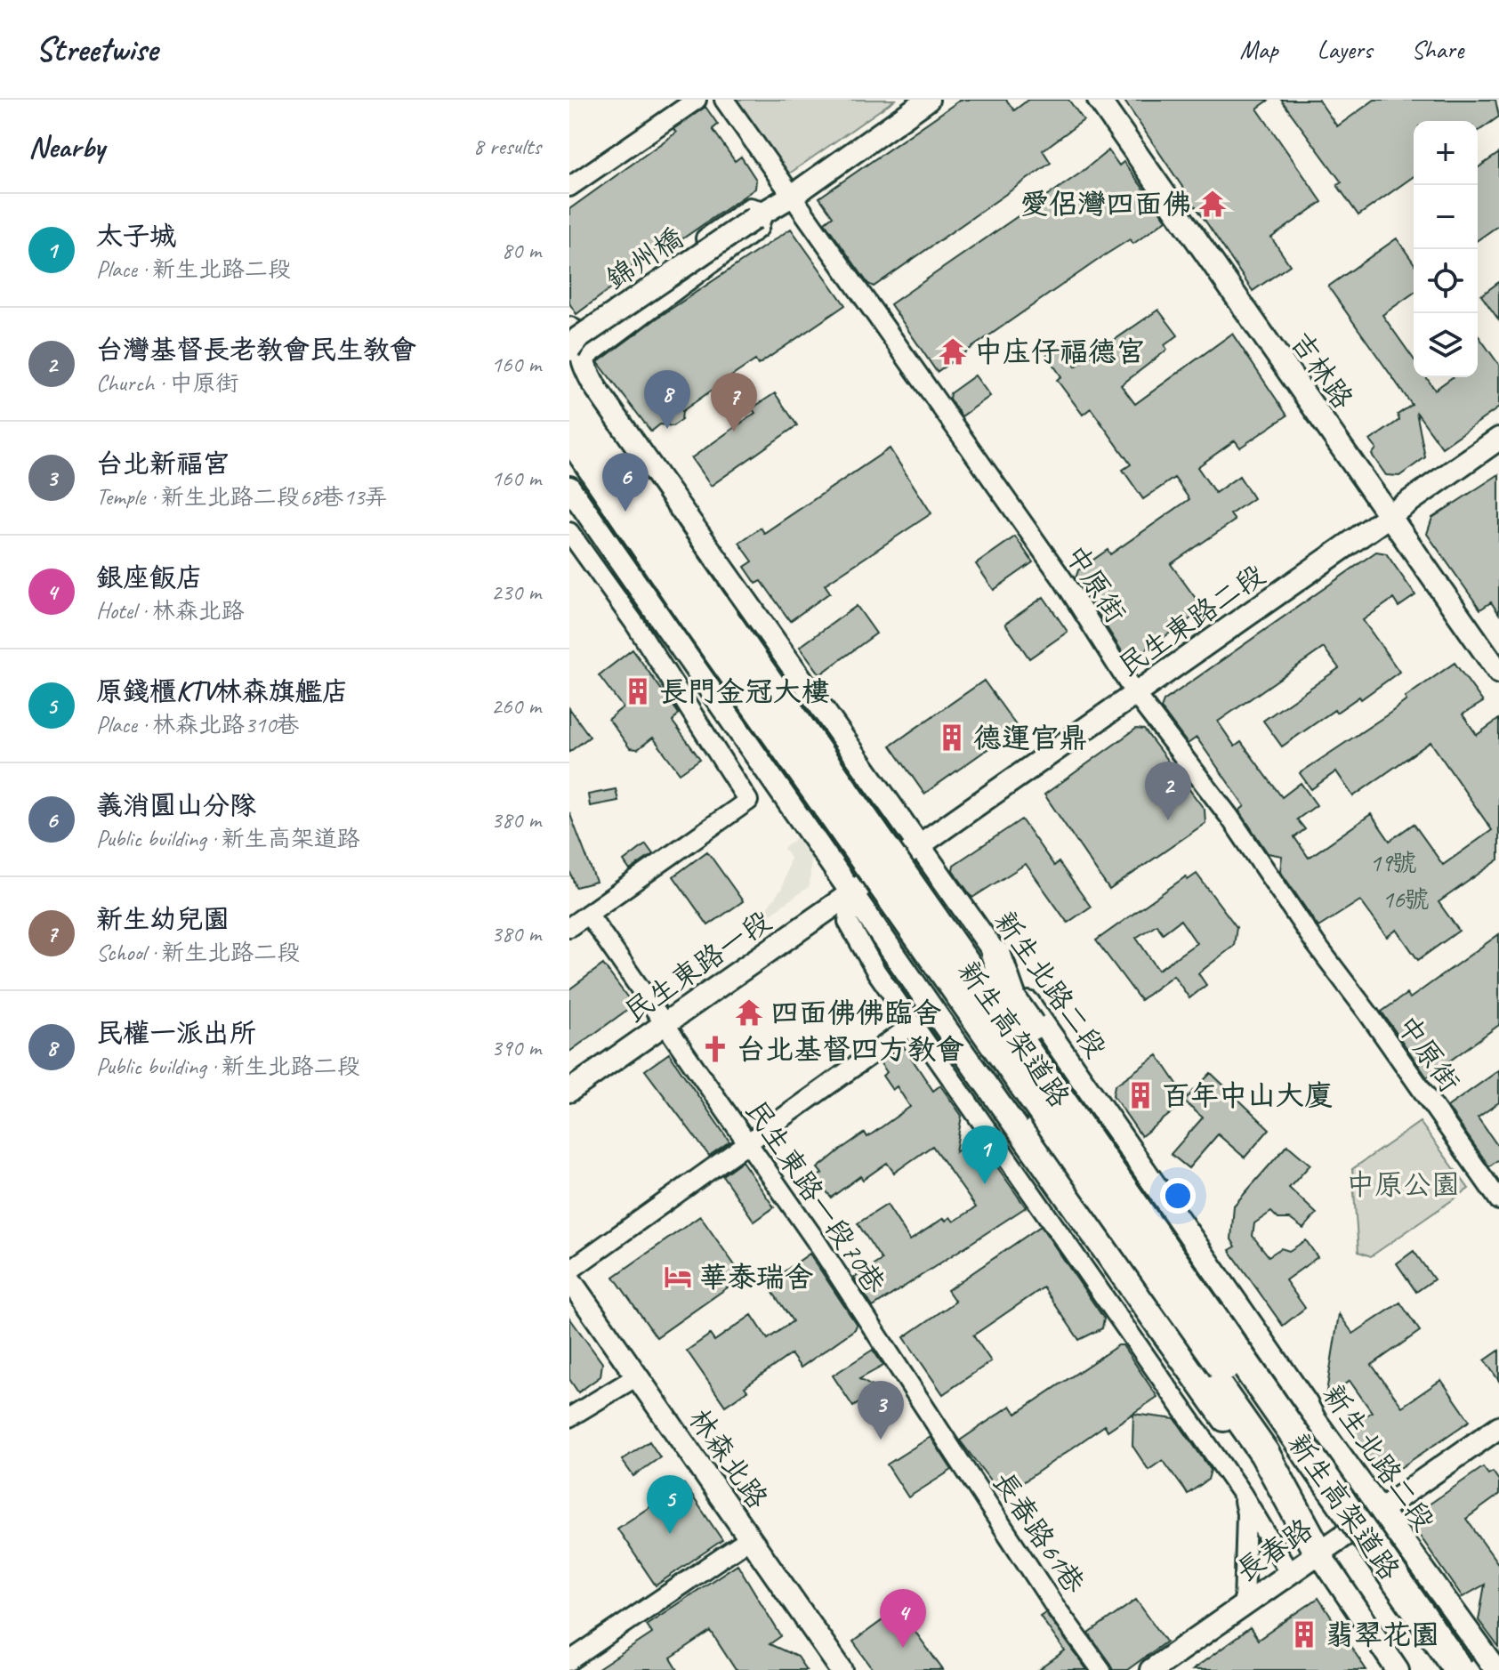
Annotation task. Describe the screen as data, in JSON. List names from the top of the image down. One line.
{"streets":{"highway":["新生高架道路"],"street":["錦州橋","吉林路","中原街","民生東路二段","民生東路一段","新生北路二段","民生東路一段70巷","林森北路","長春路61巷","長春路"]},"crossings":[["錦州橋","中原街"],["錦州橋","新生北路二段"],["吉林路","民生東路二段"],["中原街","民生東路二段"],["民生東路二段","民生東路一段"],["民生東路二段","新生北路二段"],["民生東路一段","民生東路一段70巷"],["新生北路二段","長春路"],["民生東路一段70巷","長春路61巷"]],"parks":["中原公園"],"places":{"temple":["愛侶灣四面佛","中庒仔福德宮","四面佛佛臨舍"],"building":["長門金冠大樓","德運官鼎","百年中山大廈","翡翠花園"],"church":["台北基督四方教會"],"hotel":["華泰瑞舍"]},"house_numbers":["19號","16號"],"page":{"header":"Streetwise","nav":["Map","Layers","Share"],"heading":["Nearby","8 results"],"map_buttons":["+","−"],"list":[{"mark":"1","name":"太子城","note":"Place · 新生北路二段","value":"80 m"},{"mark":"2","name":"台灣基督長老教會民生教會","note":"Church · 中原街","value":"160 m"},{"mark":"3","name":"台北新福宮","note":"Temple · 新生北路二段68巷13弄","value":"160 m"},{"mark":"4","name":"銀座飯店","note":"Hotel · 林森北路","value":"230 m"},{"mark":"5","name":"原錢櫃KTV林森旗艦店","note":"Place · 林森北路310巷","value":"260 m"},{"mark":"6","name":"義消圓山分隊","note":"Public building · 新生高架道路","value":"380 m"},{"mark":"7","name":"新生幼兒園","note":"School · 新生北路二段","value":"380 m"},{"mark":"8","name":"民權一派出所","note":"Public building · 新生北路二段","value":"390 m"}],"pins":["8","7","6","2","1","3","5","4"]}}
